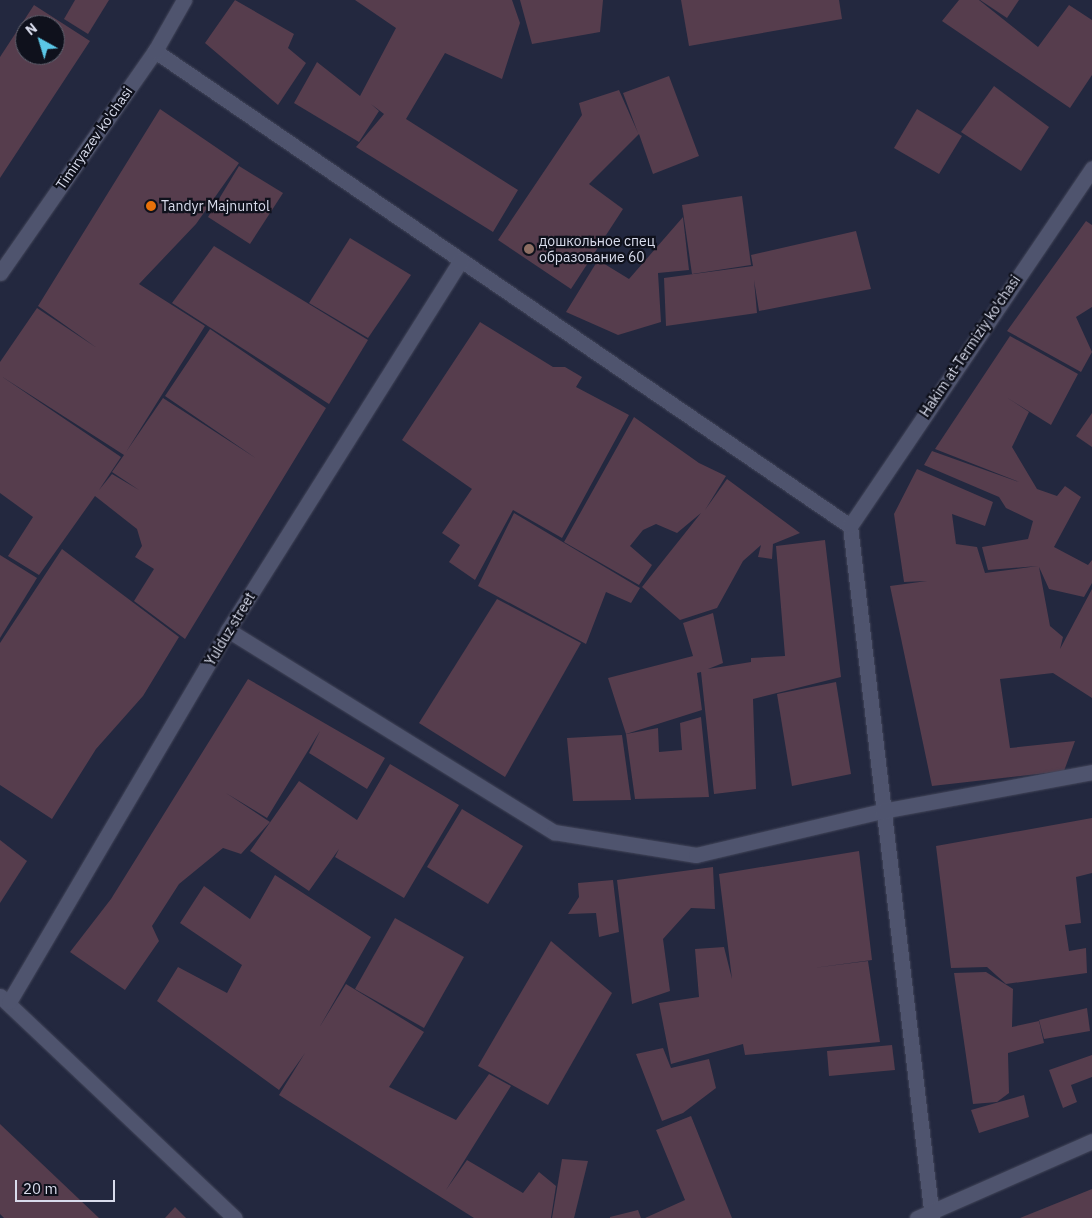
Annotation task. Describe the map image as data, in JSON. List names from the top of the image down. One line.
{"streets":{"street":["Timiryazev ko'chasi","Hakim at-Termiziy ko'chasi","Yulduz street"]},"places":["Tandyr Majnuntol","дошкольное спец образование 60"],"scale_bar":"20 m","north":"top left"}
